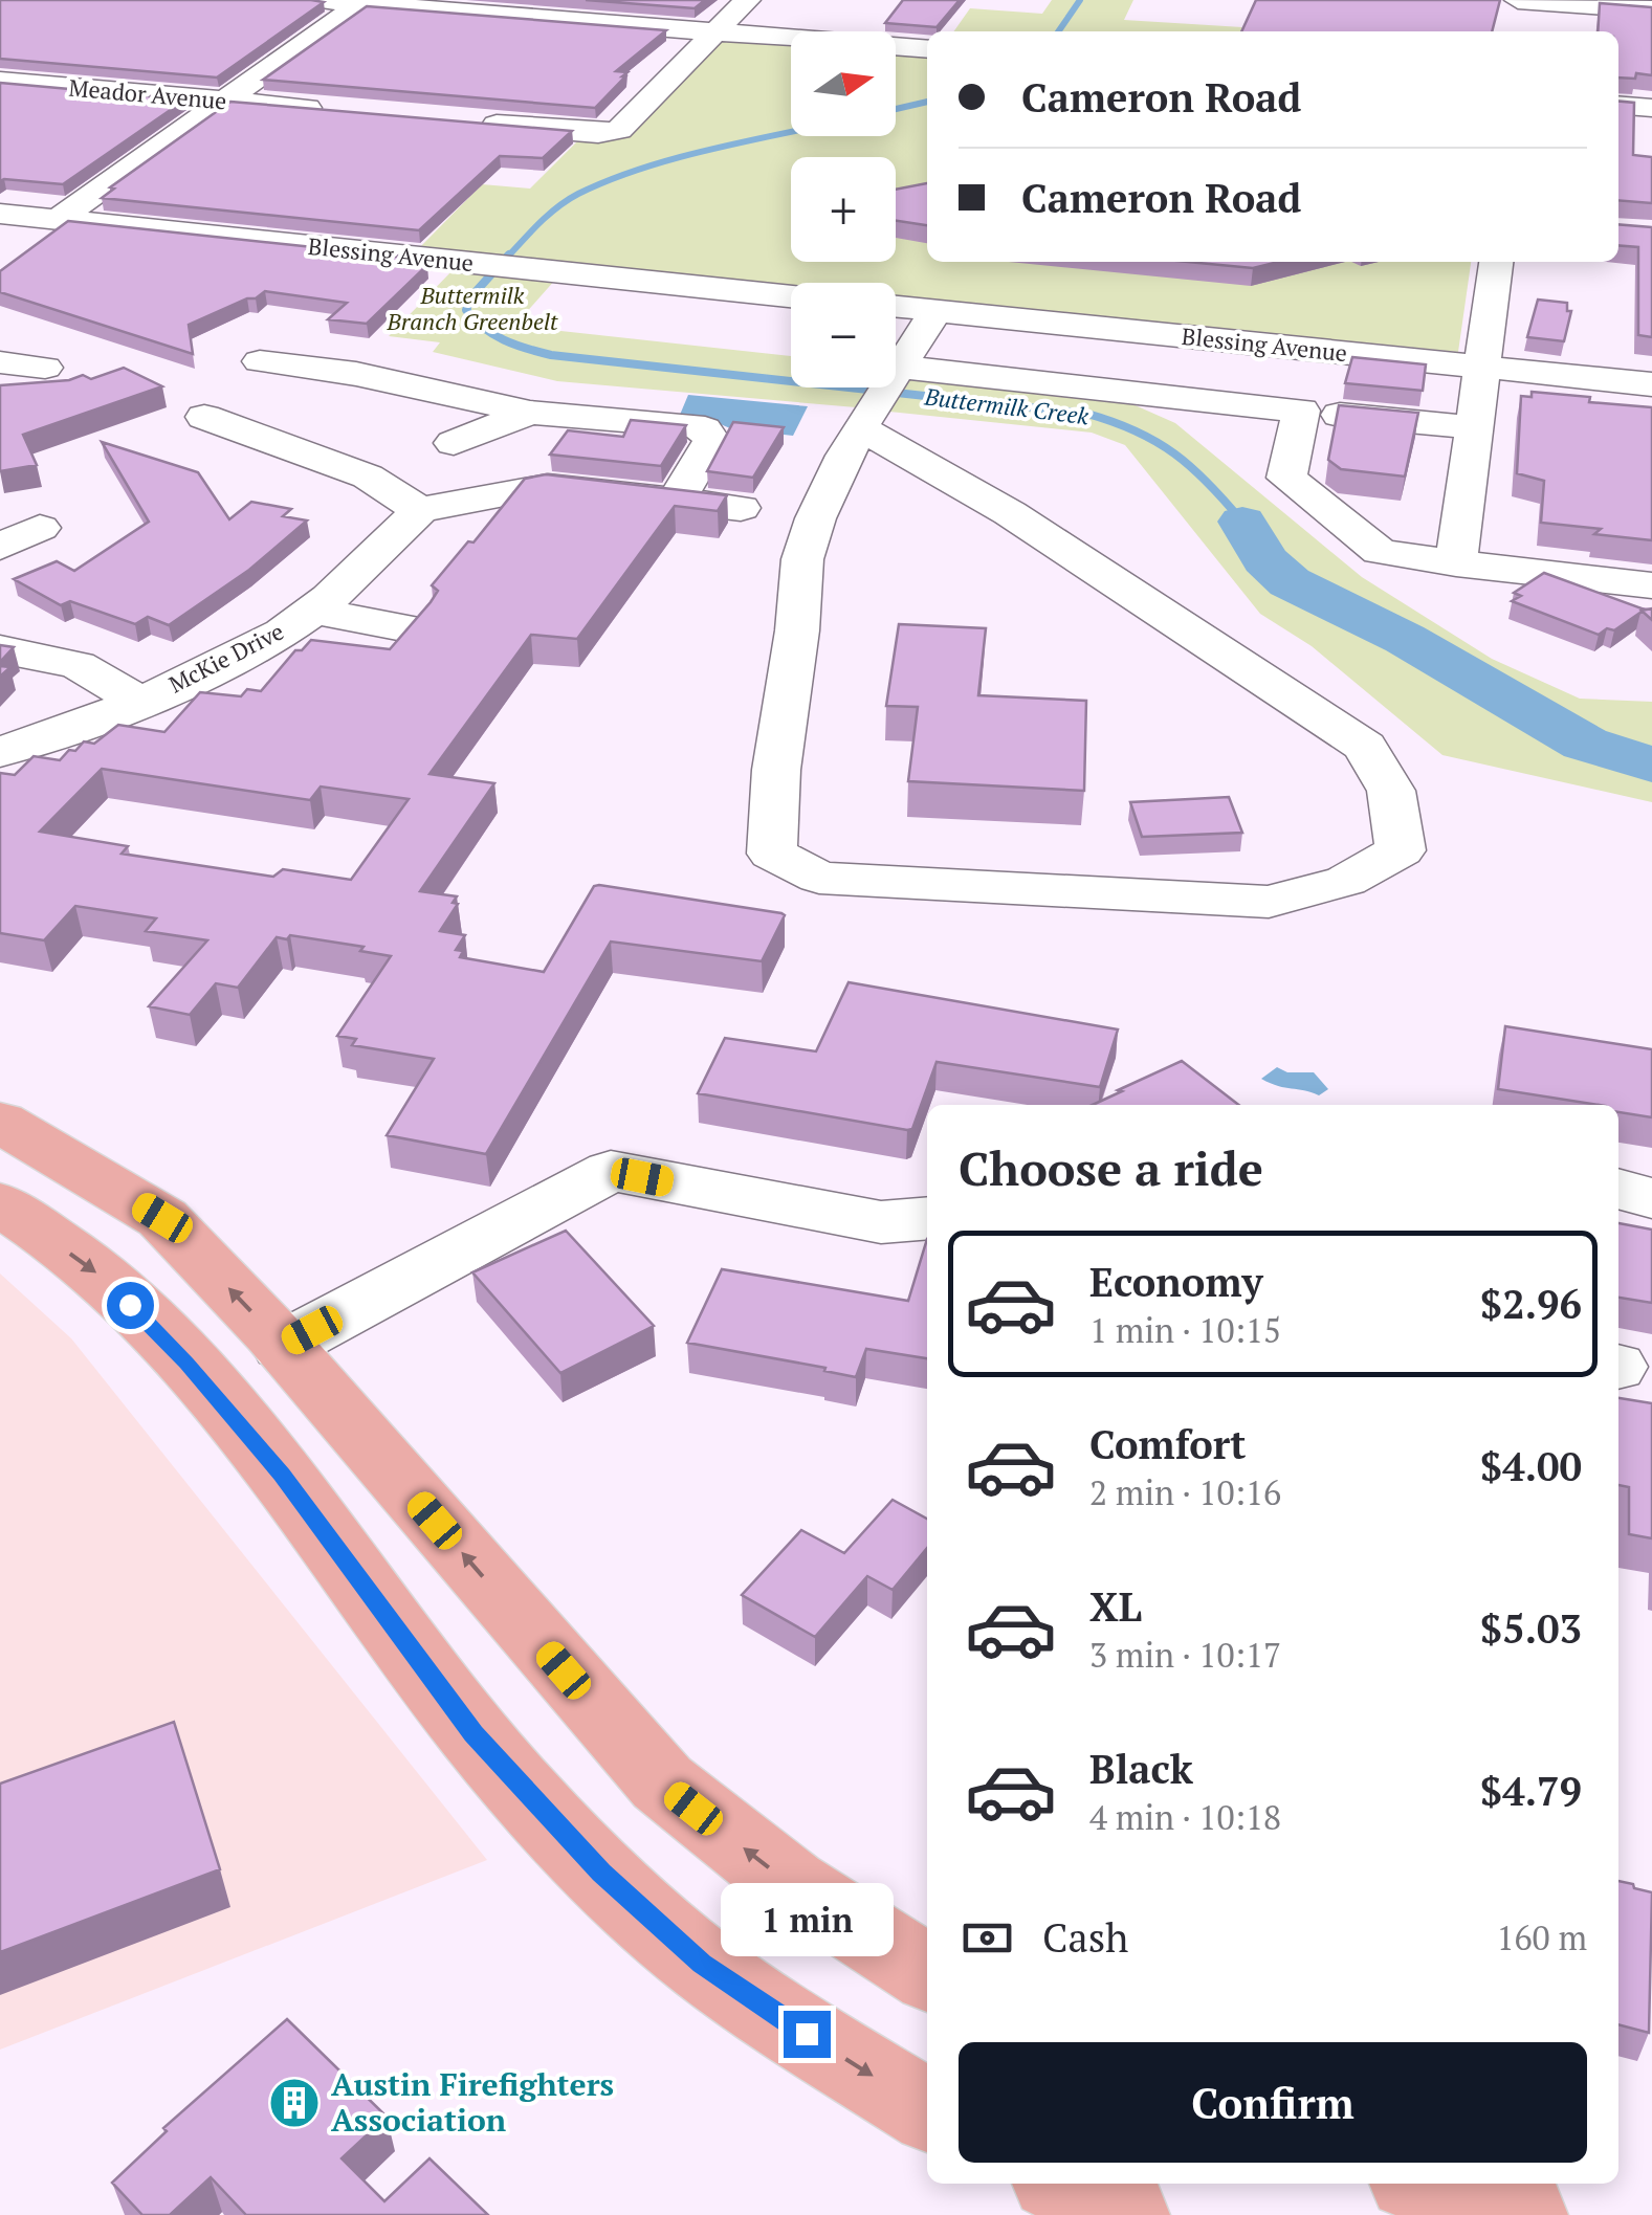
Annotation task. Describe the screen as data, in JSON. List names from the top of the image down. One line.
{"streets":{"street":["Meador Avenue","Blessing Avenue","McKie Drive"]},"water":["Buttermilk Creek"],"parks":["Buttermilk Branch Greenbelt"],"places":{"building":["Austin Firefighters Association"]},"north":"right","page":{"map_buttons":["+","−"],"banner":["Cameron Road","Cameron Road"],"heading":"Choose a ride","list":[{"name":"Economy","note":"1 min · 10:15","value":"$2.96"},{"name":"Comfort","note":"2 min · 10:16","value":"$4.00"},{"name":"XL","note":"3 min · 10:17","value":"$5.03"},{"name":"Black","note":"4 min · 10:18","value":"$4.79"}],"pay":["Cash","160 m"],"bubble":"1 min","buttons":"Confirm"}}
